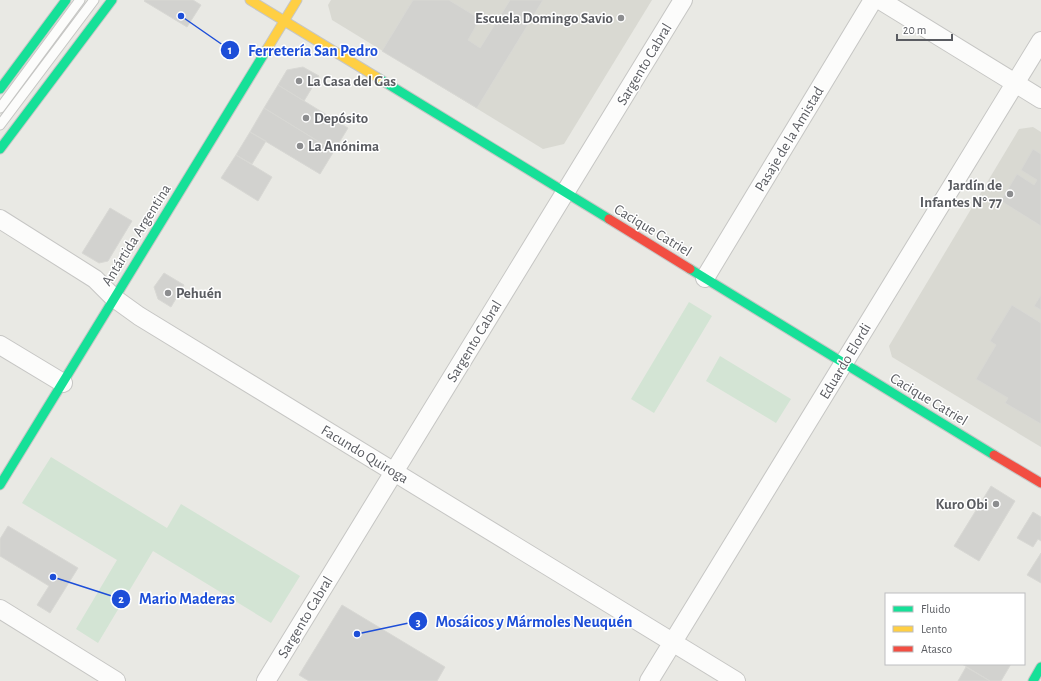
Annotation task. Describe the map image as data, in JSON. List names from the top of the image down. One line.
{"streets":{"street":["Sargento Cabral","Pasaje de la Amistad","Cacique Catriel","Antártida Argentina","Eduardo Elordi","Facundo Quiroga"]},"crossings":[["Sargento Cabral","Cacique Catriel"],["Sargento Cabral","Facundo Quiroga"],["Pasaje de la Amistad","Cacique Catriel"],["Cacique Catriel","Antártida Argentina"],["Cacique Catriel","Eduardo Elordi"],["Antártida Argentina","Facundo Quiroga"],["Eduardo Elordi","Facundo Quiroga"]],"places":["Ferretería San Pedro","Escuela Domingo Savio","La Casa del Gas","Depósito","La Anónima","Jardín de Infantes N° 77","Pehuén","Kuro Obi","Mario Maderas","Mosáicos y Mármoles Neuquén"],"legend":["Fluido","Lento","Atasco"],"scale_bar":"20 m"}
